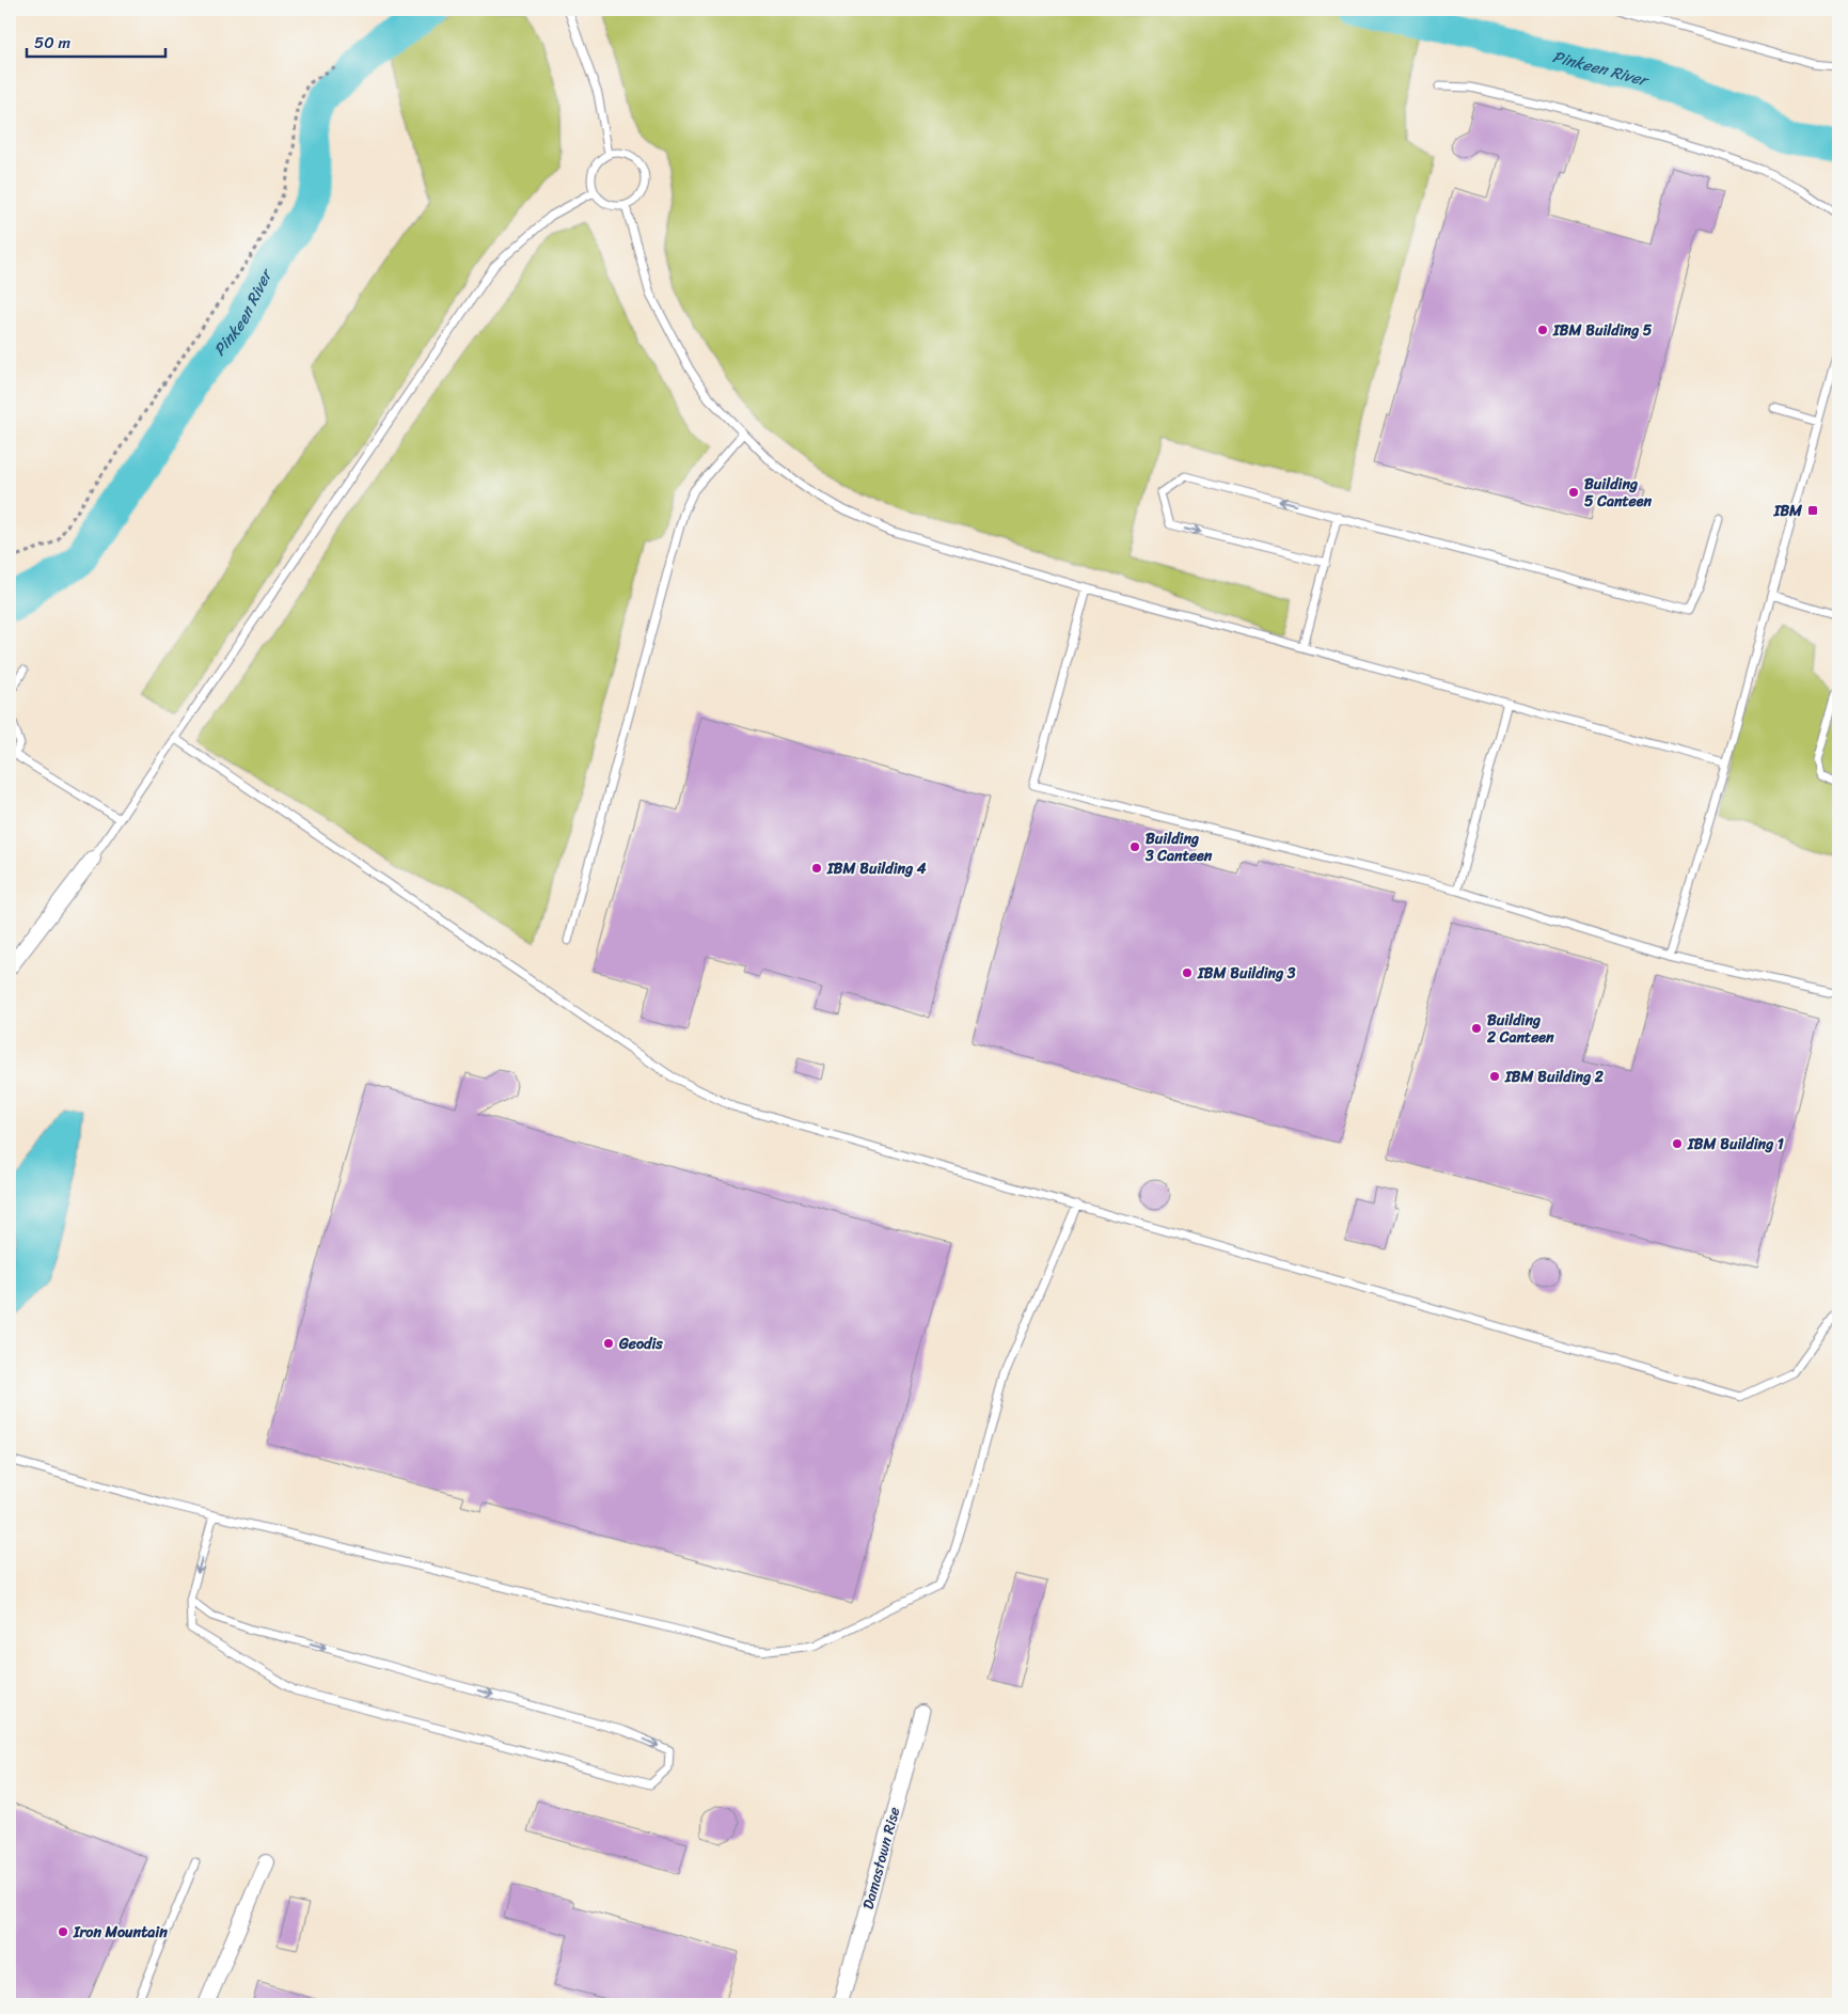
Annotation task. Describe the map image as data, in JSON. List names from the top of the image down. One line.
{"streets":{"street":["Damastown Rise"]},"water":["Pinkeen River"],"places":{"other":["IBM Building 5","Building 5 Canteen","Building 3 Canteen","IBM Building 4","IBM Building 3","Building 2 Canteen","IBM Building 2","IBM Building 1","Geodis","Iron Mountain"],"transit":["IBM"]},"scale_bar":"50 m"}
